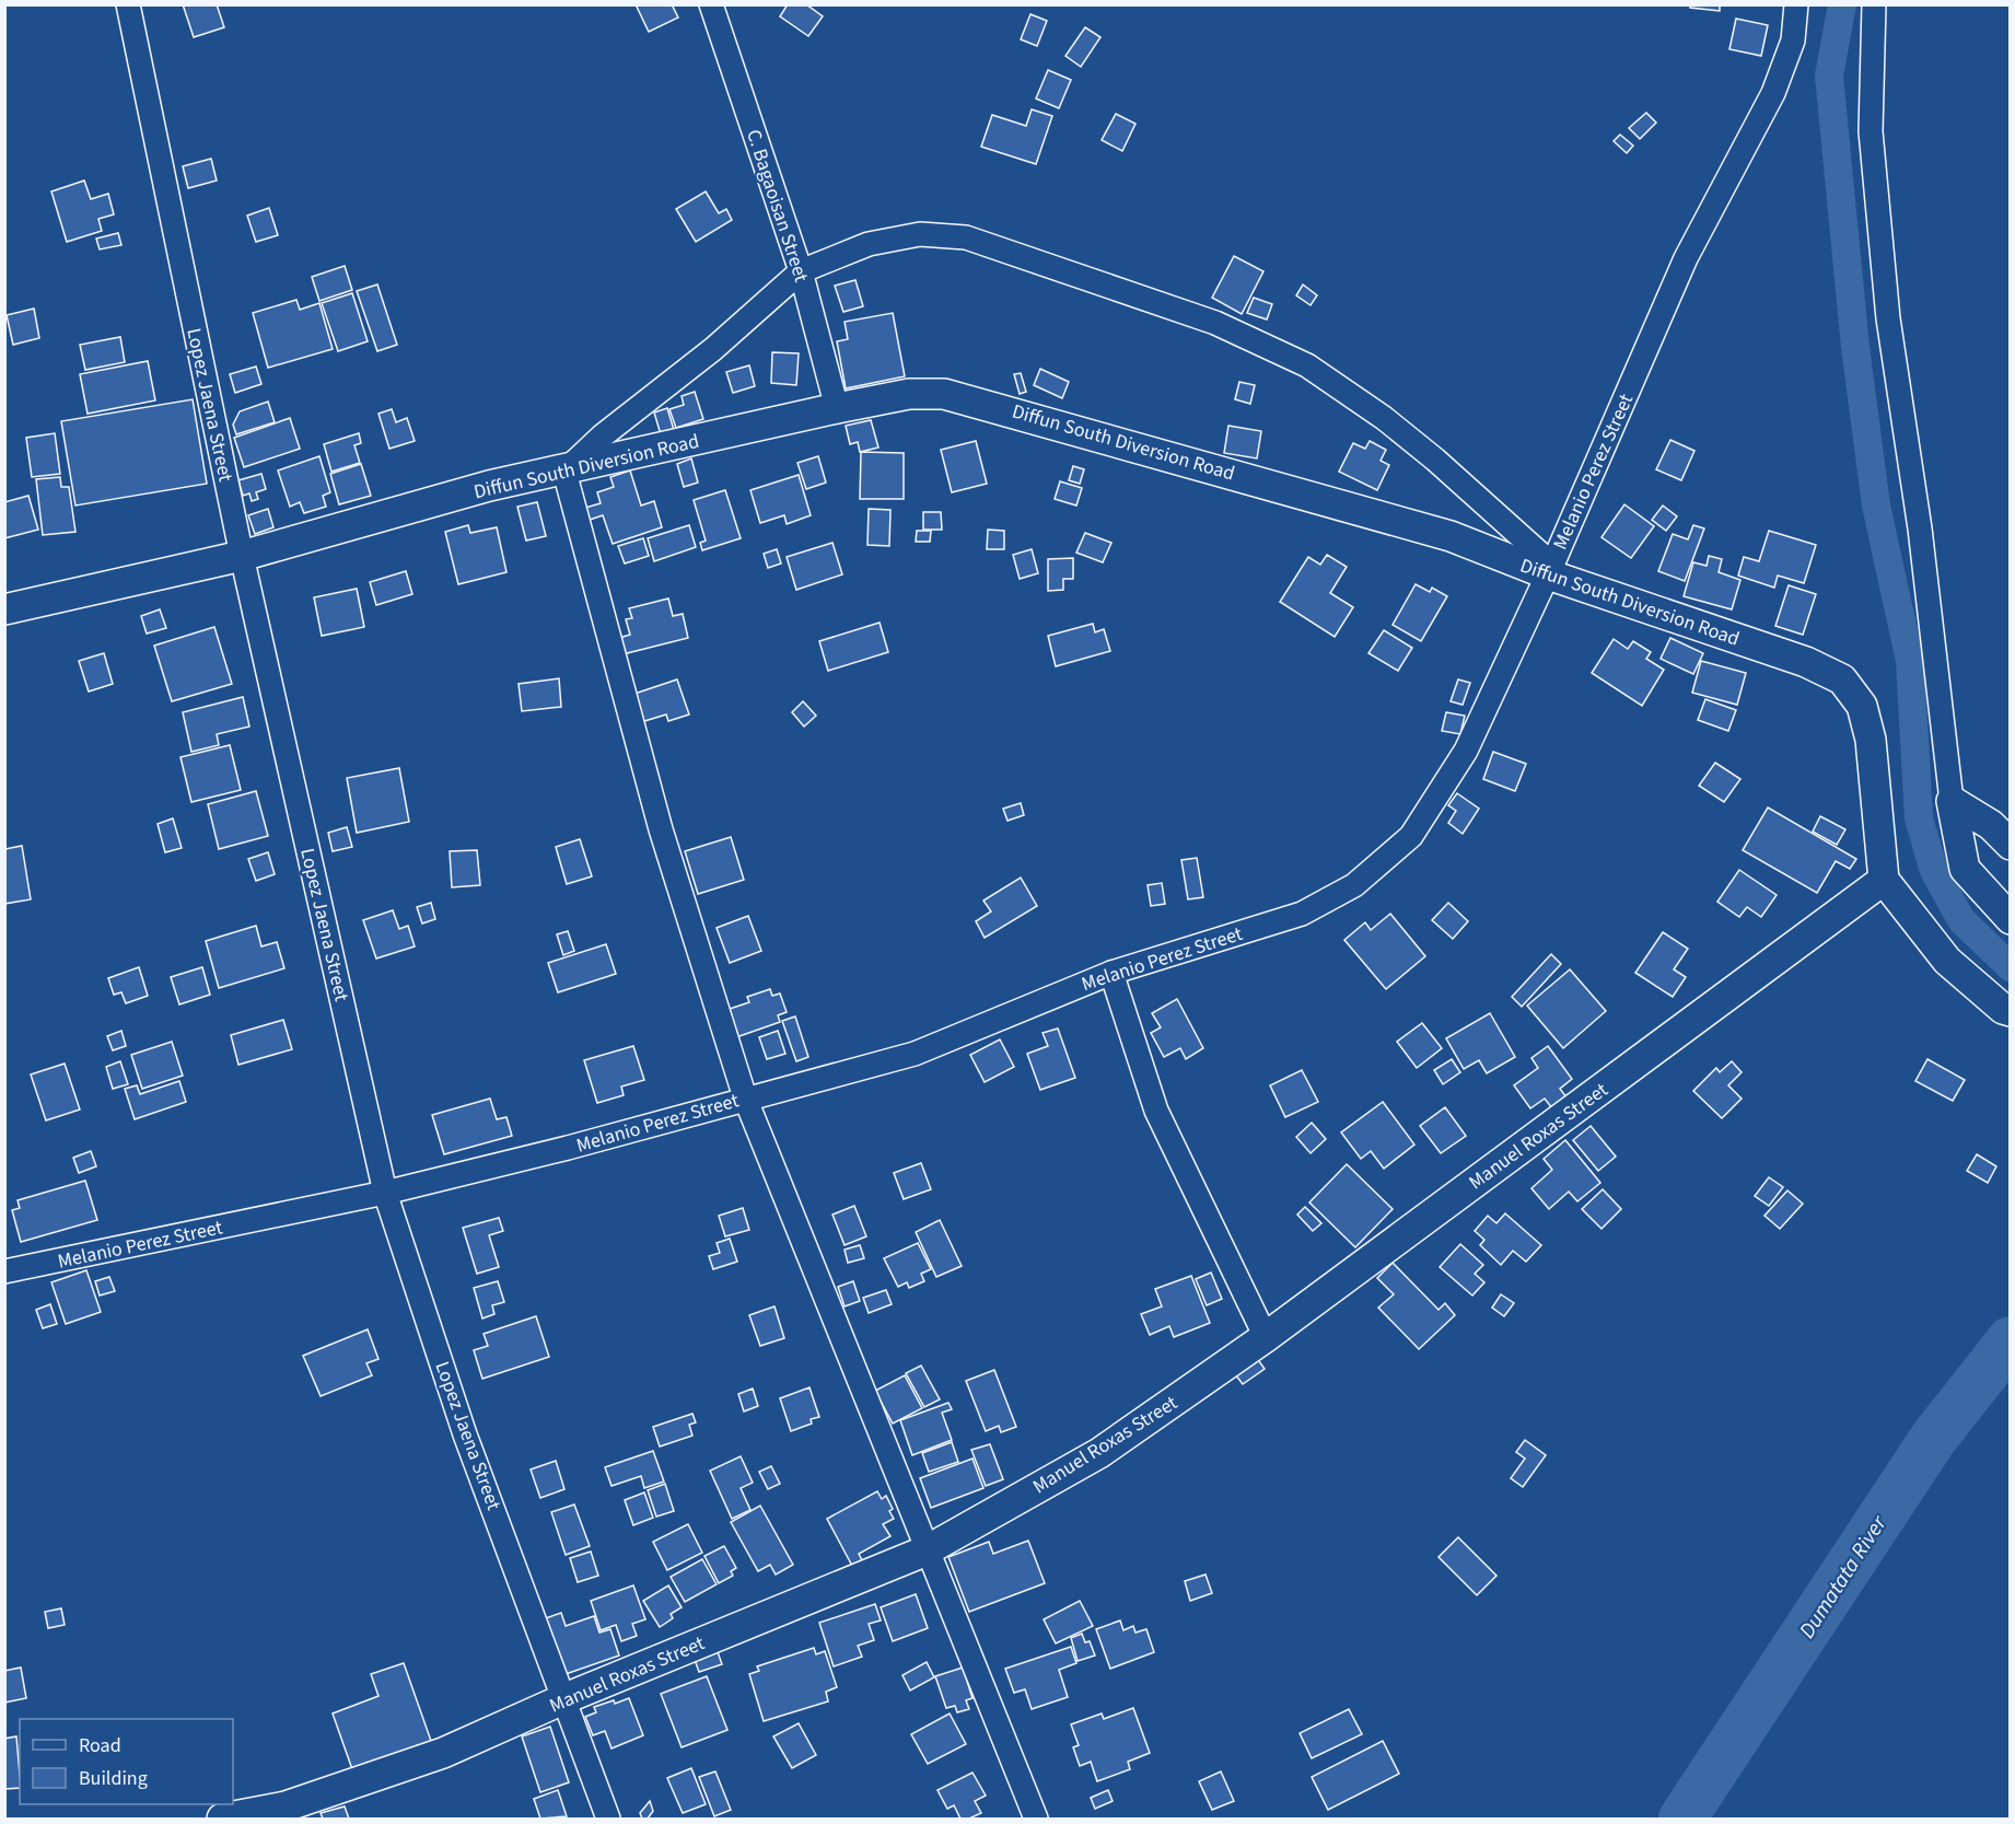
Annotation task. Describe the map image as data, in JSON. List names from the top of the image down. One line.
{"streets":{"street":["C. Bagaoisan Street","Lopez Jaena Street","Diffun South Diversion Road","Melanio Perez Street","Manuel Roxas Street"]},"crossings":[["C. Bagaoisan Street","Diffun South Diversion Road"],["Lopez Jaena Street","Diffun South Diversion Road"],["Lopez Jaena Street","Melanio Perez Street"],["Lopez Jaena Street","Manuel Roxas Street"],["Diffun South Diversion Road","Melanio Perez Street"],["Diffun South Diversion Road","Manuel Roxas Street"]],"water":["Dumatata River"],"legend":["Road","Building"]}
